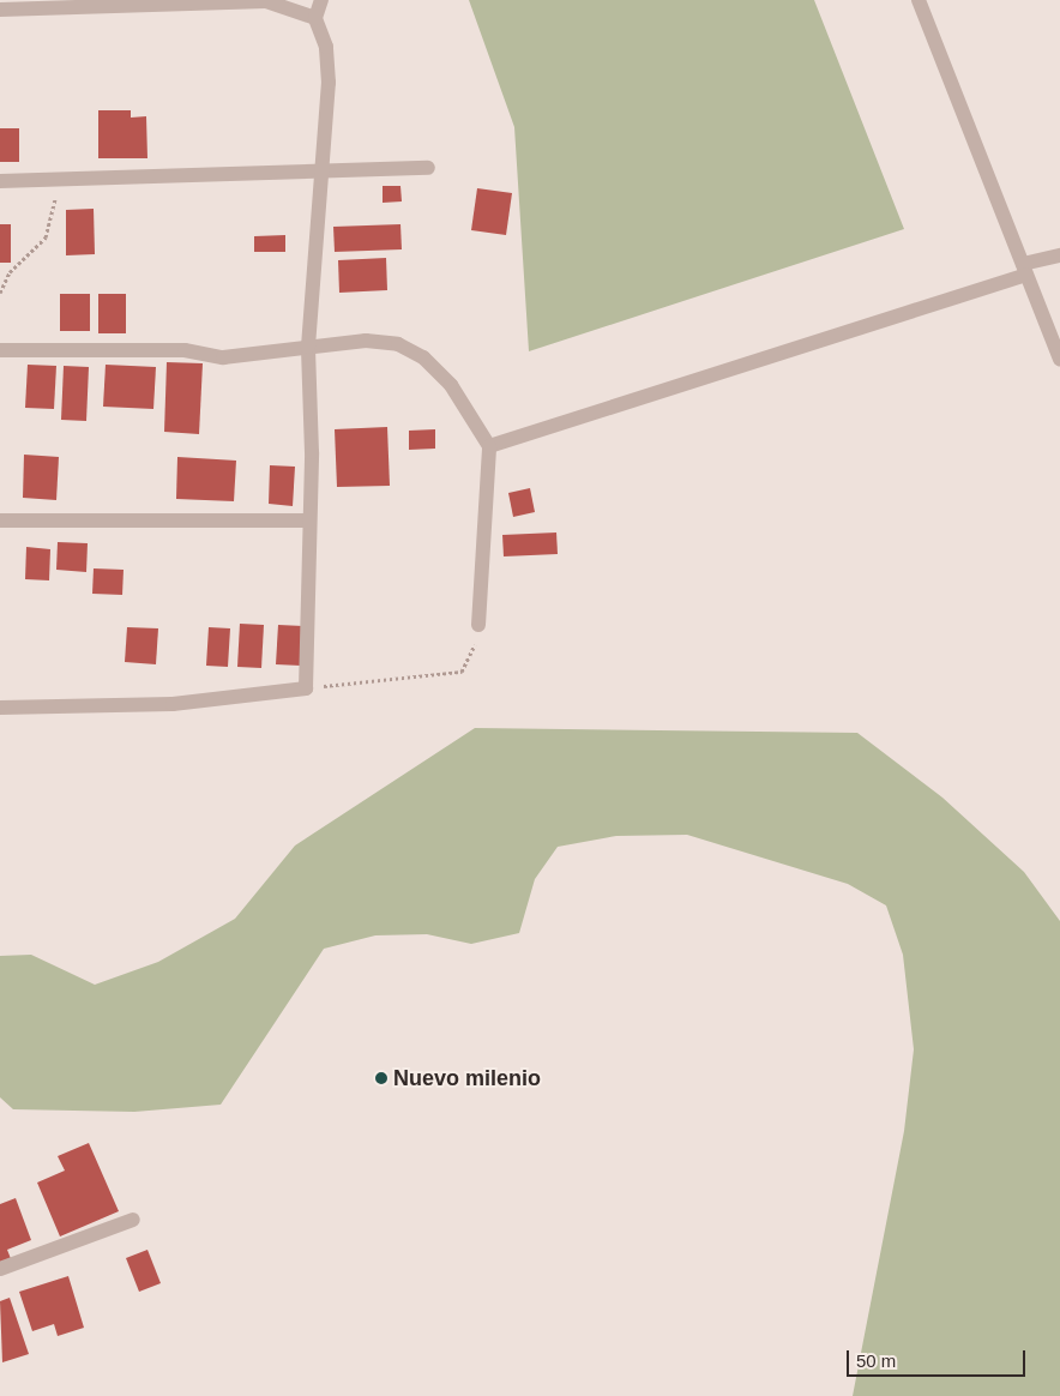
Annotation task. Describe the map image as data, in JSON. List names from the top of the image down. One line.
{"places":["Nuevo milenio"],"scale_bar":"50 m"}
